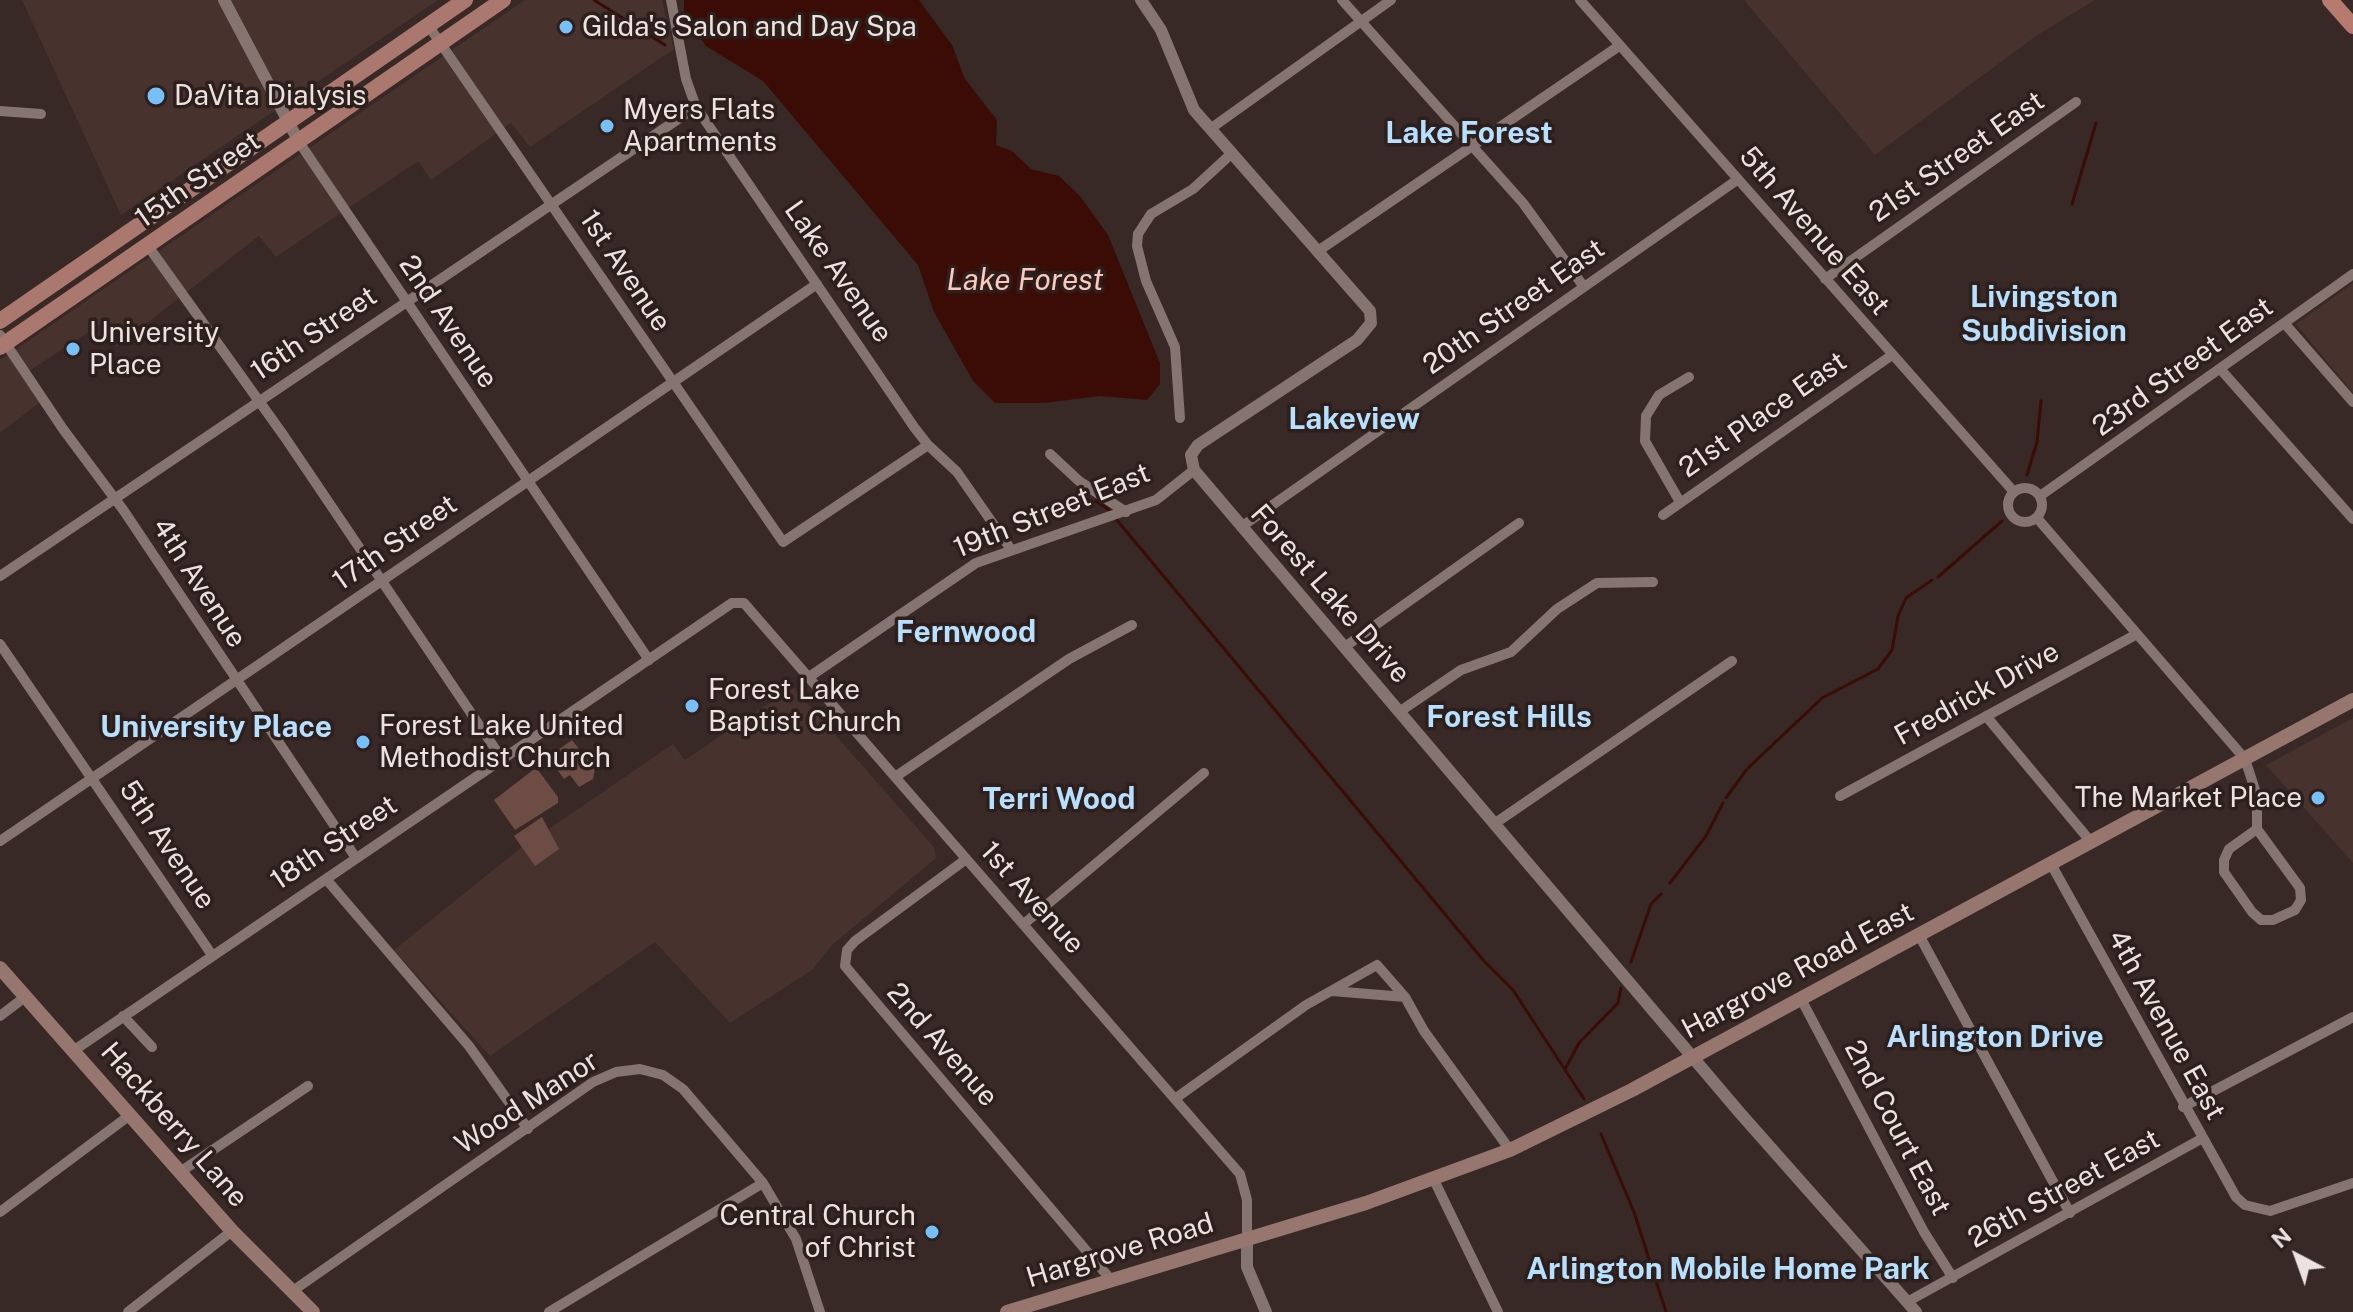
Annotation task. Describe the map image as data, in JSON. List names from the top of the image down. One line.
{"streets":{"main road":["15th Street","Hargrove Road East","Hackberry Lane","Hargrove Road"],"street":["21st Street East","5th Avenue East","1st Avenue","Lake Avenue","20th Street East","2nd Avenue","16th Street","23rd Street East","21st Place East","19th Street East","17th Street","4th Avenue","Forest Lake Drive","Fredrick Drive","18th Street","5th Avenue","4th Avenue East","Wood Manor","2nd Court East","26th Street East"]},"crossings":[["21st Street East","5th Avenue East"],["15th Street","1st Avenue"],["15th Street","2nd Avenue"],["15th Street","4th Avenue"],["5th Avenue East","20th Street East"],["5th Avenue East","23rd Street East"],["5th Avenue East","21st Place East"],["1st Avenue","Lake Avenue"],["1st Avenue","2nd Avenue"],["1st Avenue","16th Street"],["1st Avenue","19th Street East"],["1st Avenue","17th Street"],["1st Avenue","18th Street"],["1st Avenue","Hargrove Road East"],["1st Avenue","Hargrove Road"],["Lake Avenue","16th Street"],["Lake Avenue","19th Street East"],["Lake Avenue","17th Street"],["20th Street East","Forest Lake Drive"],["2nd Avenue","16th Street"],["2nd Avenue","17th Street"],["2nd Avenue","18th Street"],["2nd Avenue","Hargrove Road"],["16th Street","4th Avenue"],["19th Street East","Forest Lake Drive"],["17th Street","4th Avenue"],["17th Street","5th Avenue"],["4th Avenue","18th Street"],["Forest Lake Drive","Hargrove Road East"],["Forest Lake Drive","26th Street East"],["18th Street","5th Avenue"],["18th Street","Hackberry Lane"],["Hargrove Road East","4th Avenue East"],["Hargrove Road East","2nd Court East"],["Hargrove Road East","Hargrove Road"],["4th Avenue East","26th Street East"],["Wood Manor","Hackberry Lane"],["2nd Court East","26th Street East"]],"districts":["Lake Forest","Livingston Subdivision","Lakeview","Fernwood","Forest Hills","University Place","Terri Wood","Arlington Drive","Arlington Mobile Home Park"],"water":["Lake Forest"],"places":["Gilda's Salon and Day Spa","DaVita Dialysis","Myers Flats Apartments","University Place","Forest Lake Baptist Church","Forest Lake United Methodist Church","The Market Place","Central Church of Christ"],"north":"top left"}
